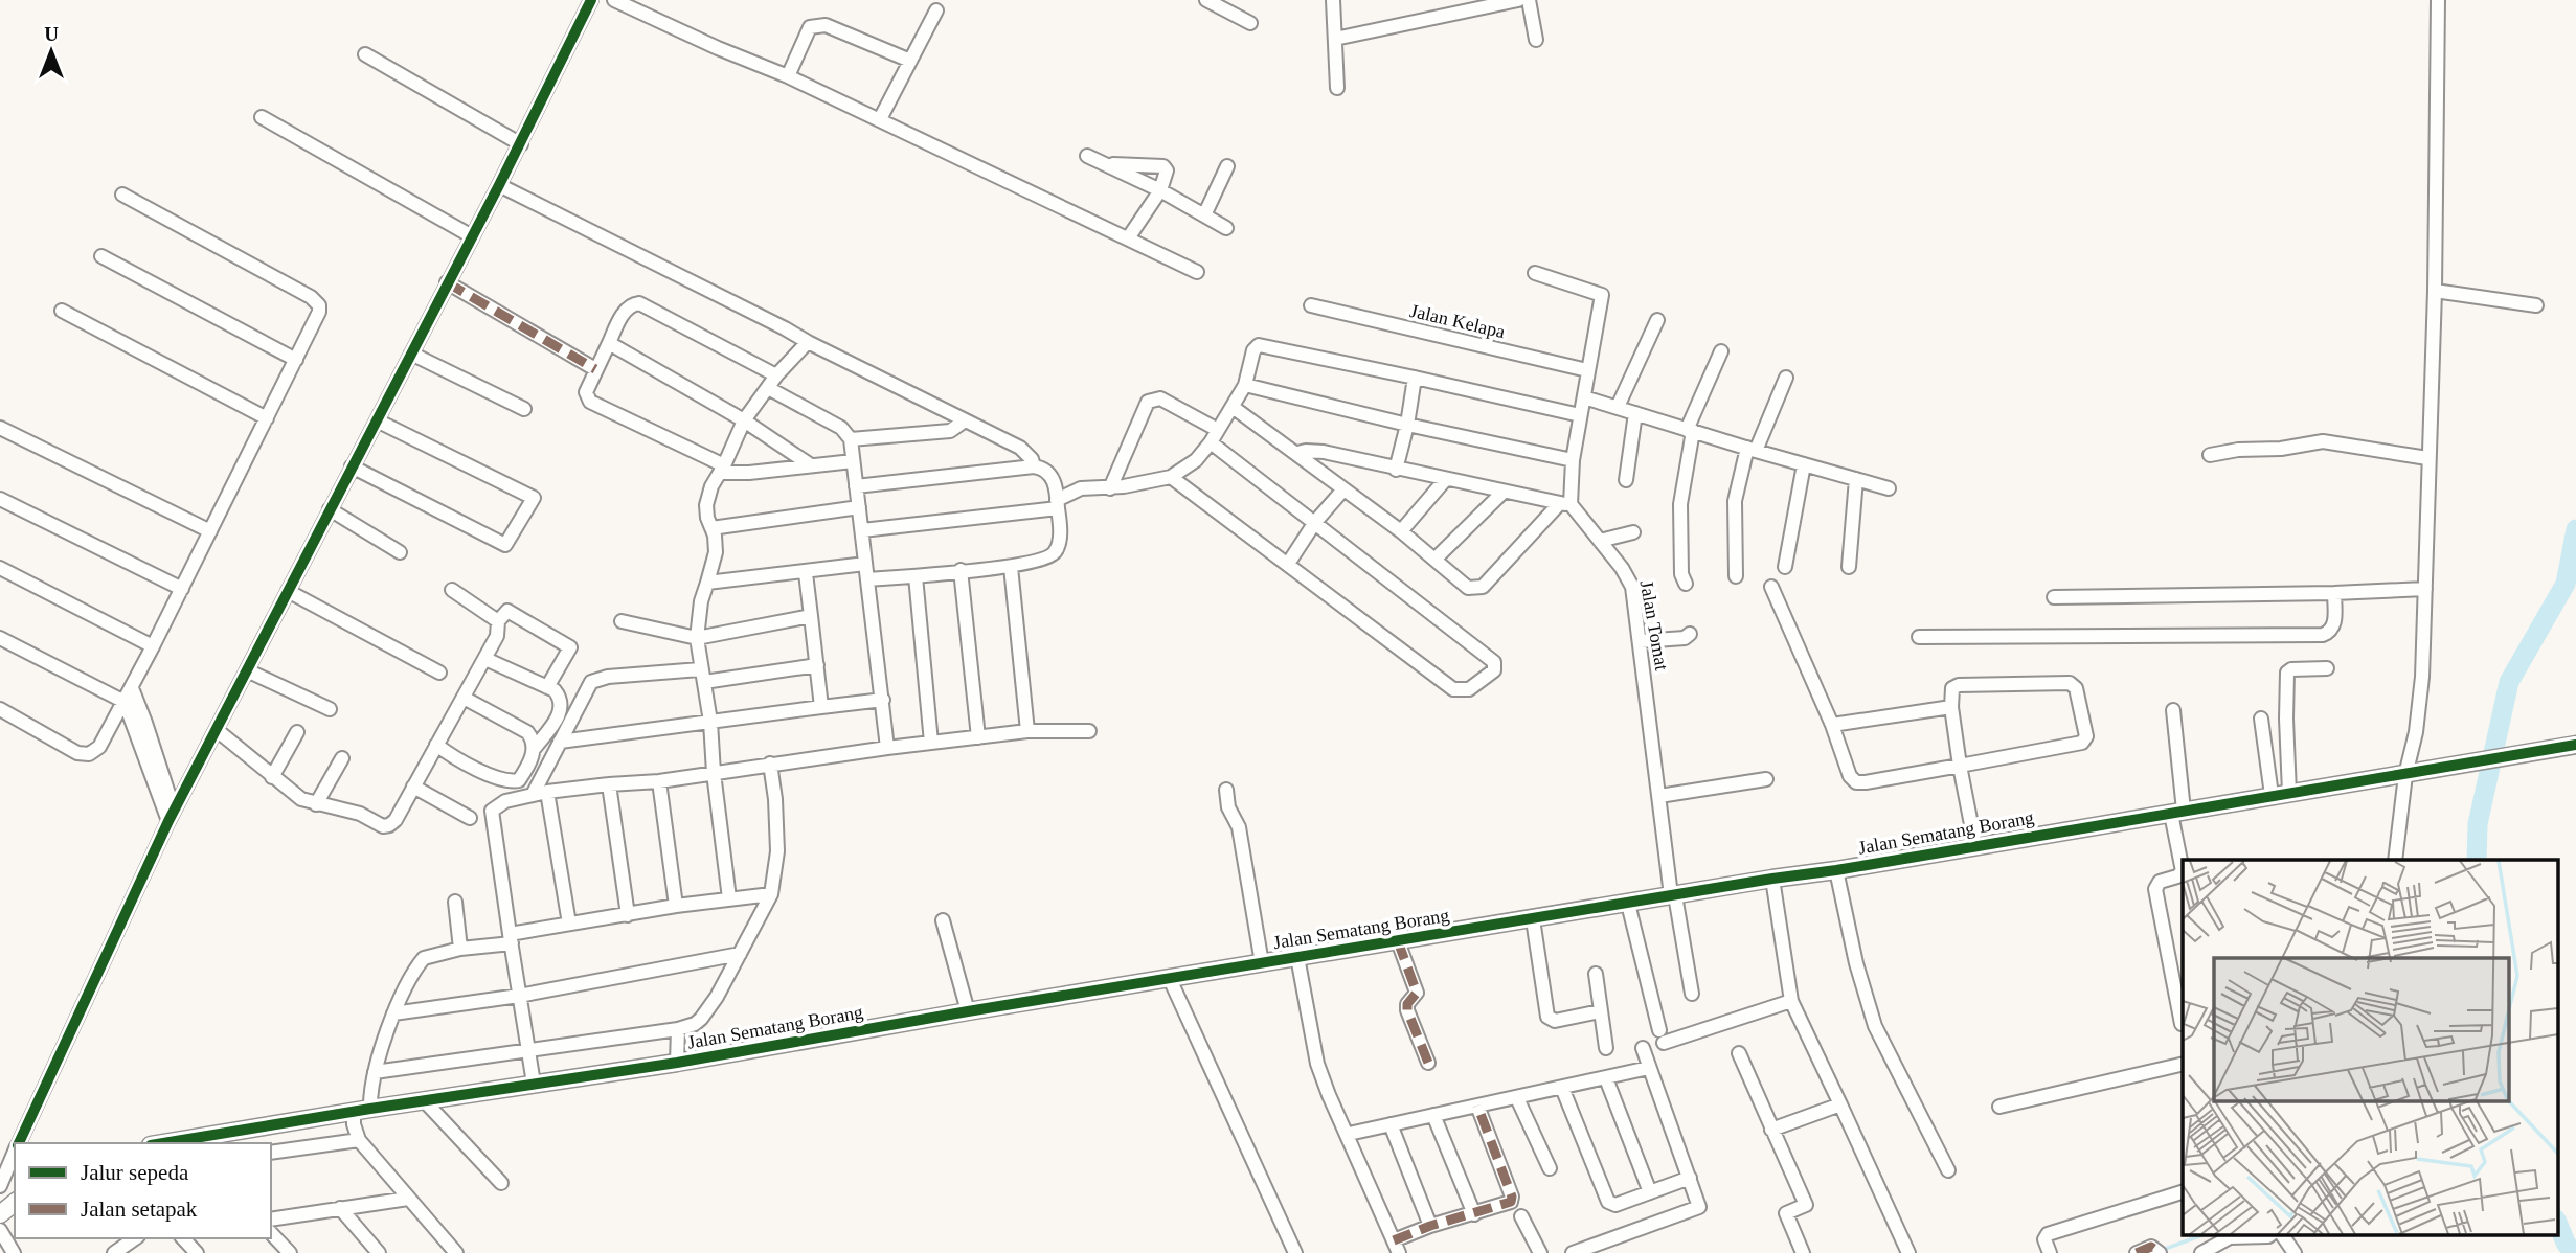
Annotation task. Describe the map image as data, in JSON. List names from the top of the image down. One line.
{"streets":{"street":["Jalan Kelapa","Jalan Tomat","Jalan Sematang Borang"]},"crossings":[["Jalan Tomat","Jalan Sematang Borang"]],"legend":["Jalur sepeda","Jalan setapak"],"north":"top"}
